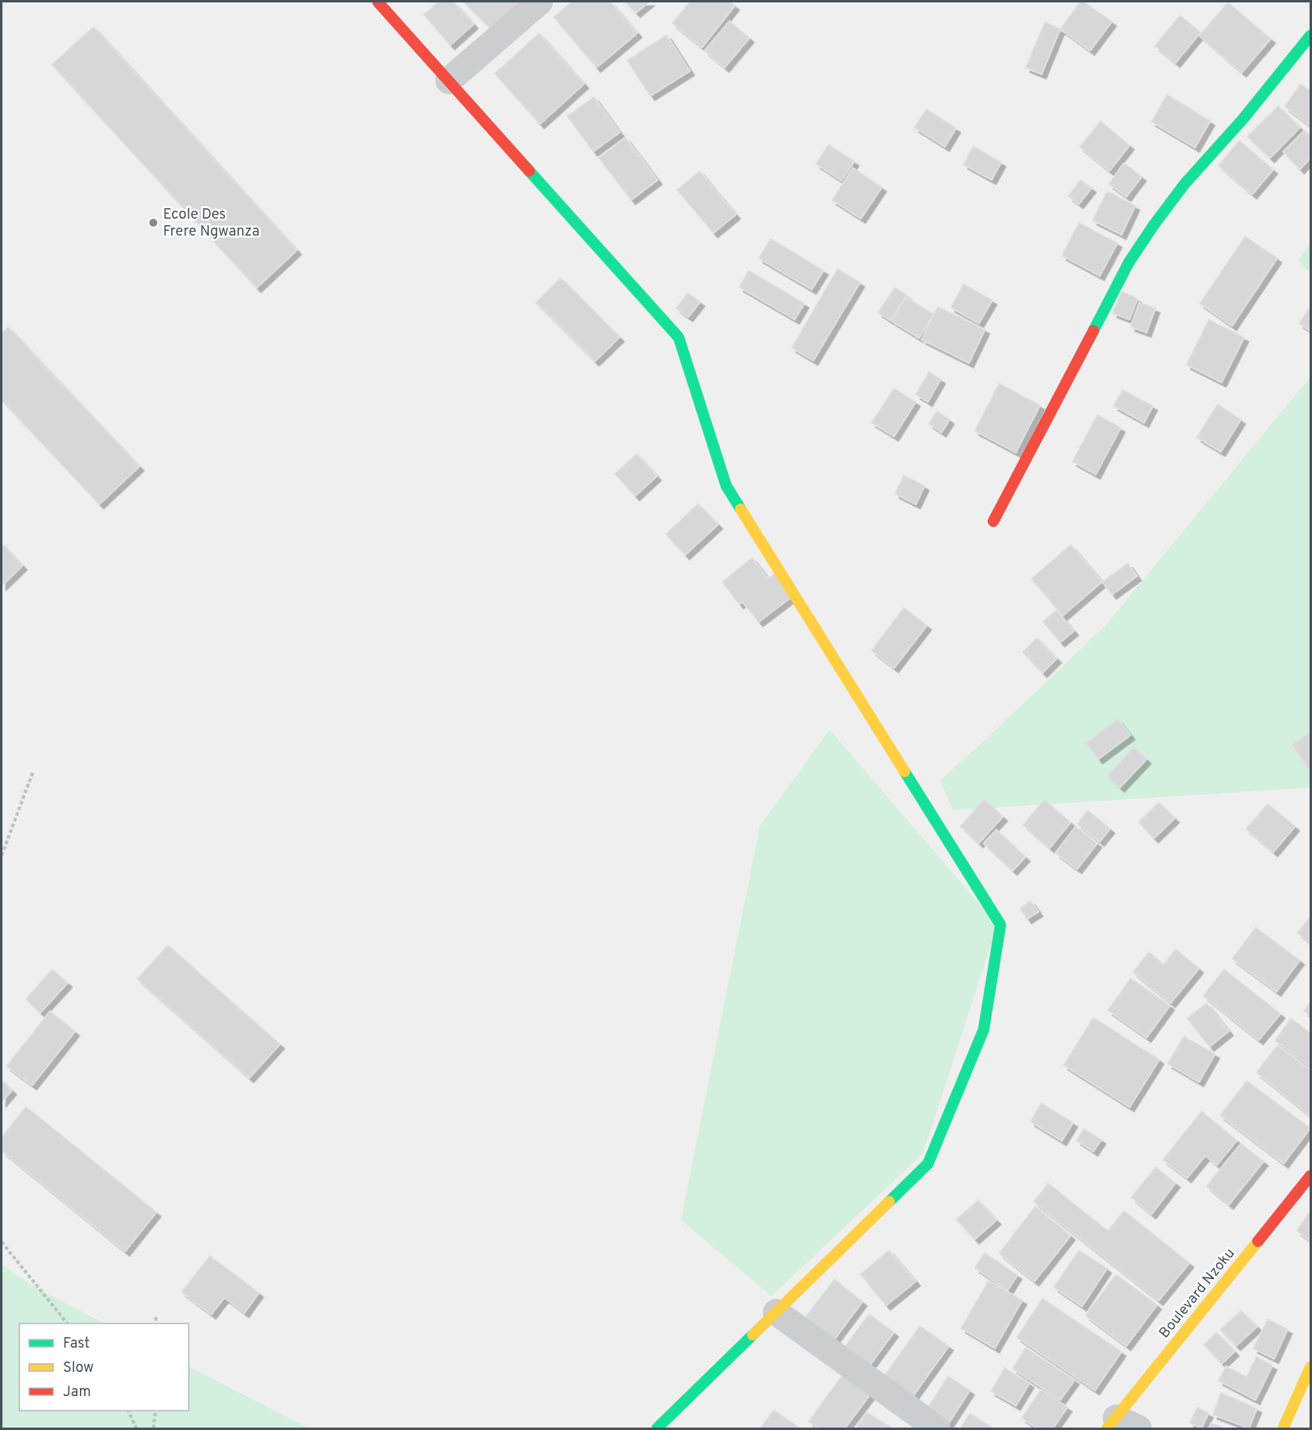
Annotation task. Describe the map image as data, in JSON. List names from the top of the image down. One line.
{"streets":{"street":["Boulevard Nzoku"]},"places":["Ecole Des Frere Ngwanza"],"legend":["Fast","Slow","Jam"]}
